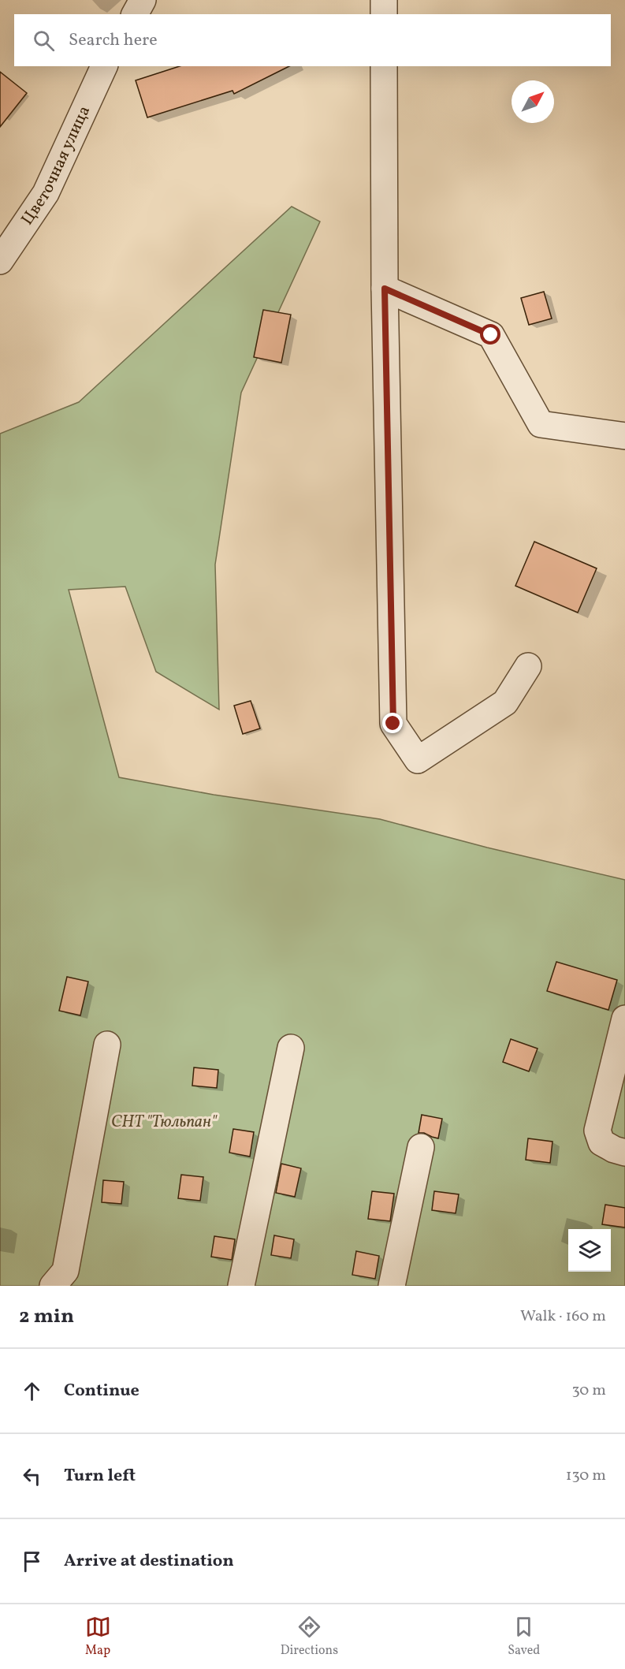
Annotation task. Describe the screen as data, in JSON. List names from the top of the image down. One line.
{"streets":{"street":["Цветочная улица"]},"parks":["СНТ \"Тюльпан\""],"north":"top right","page":{"search":"Search here","heading":["2 min","Walk · 160 m"],"list":[["Continue","30 m"],["Turn left","130 m"],"Arrive at destination"],"nav":["Map","Directions","Saved"]}}
